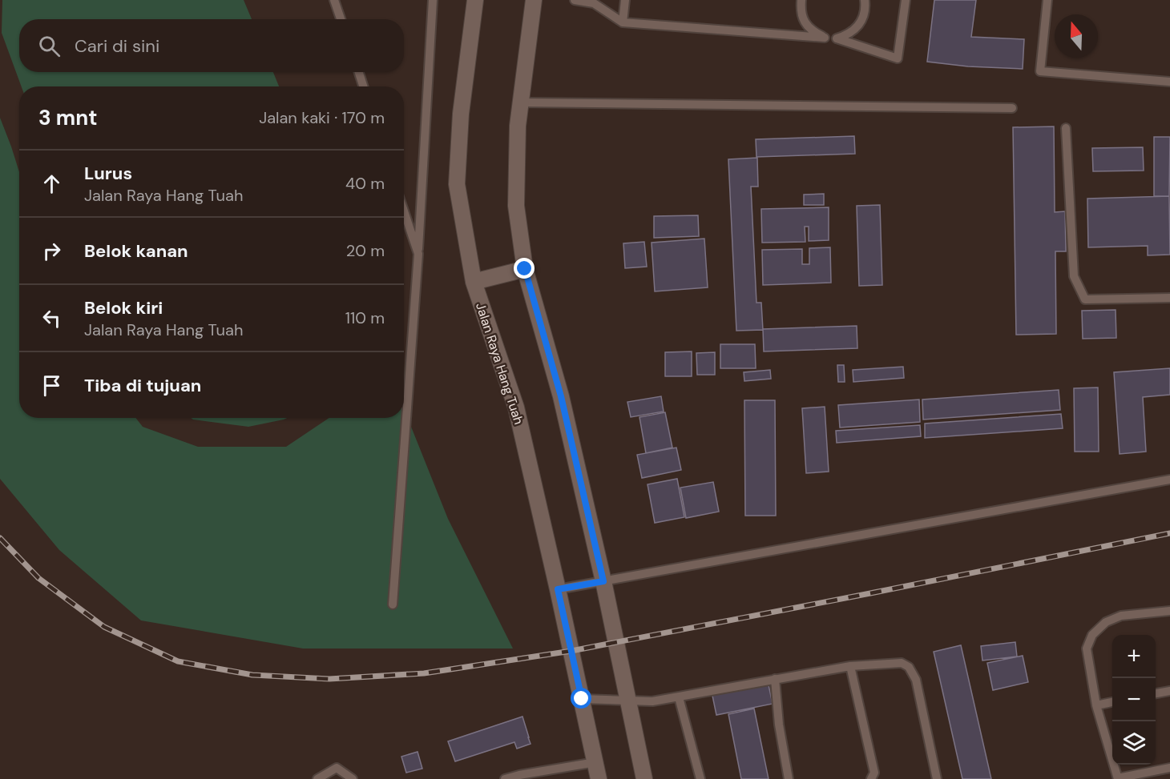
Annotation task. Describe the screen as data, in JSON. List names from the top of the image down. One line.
{"streets":{"street":["Jalan Raya Hang Tuah"]},"north":"top","page":{"search":"Cari di sini","heading":["3 mnt","Jalan kaki · 170 m"],"list":[["Lurus","Jalan Raya Hang Tuah","40 m"],["Belok kanan","20 m"],["Belok kiri","Jalan Raya Hang Tuah","110 m"],"Tiba di tujuan"],"map_buttons":["+","−"]}}
